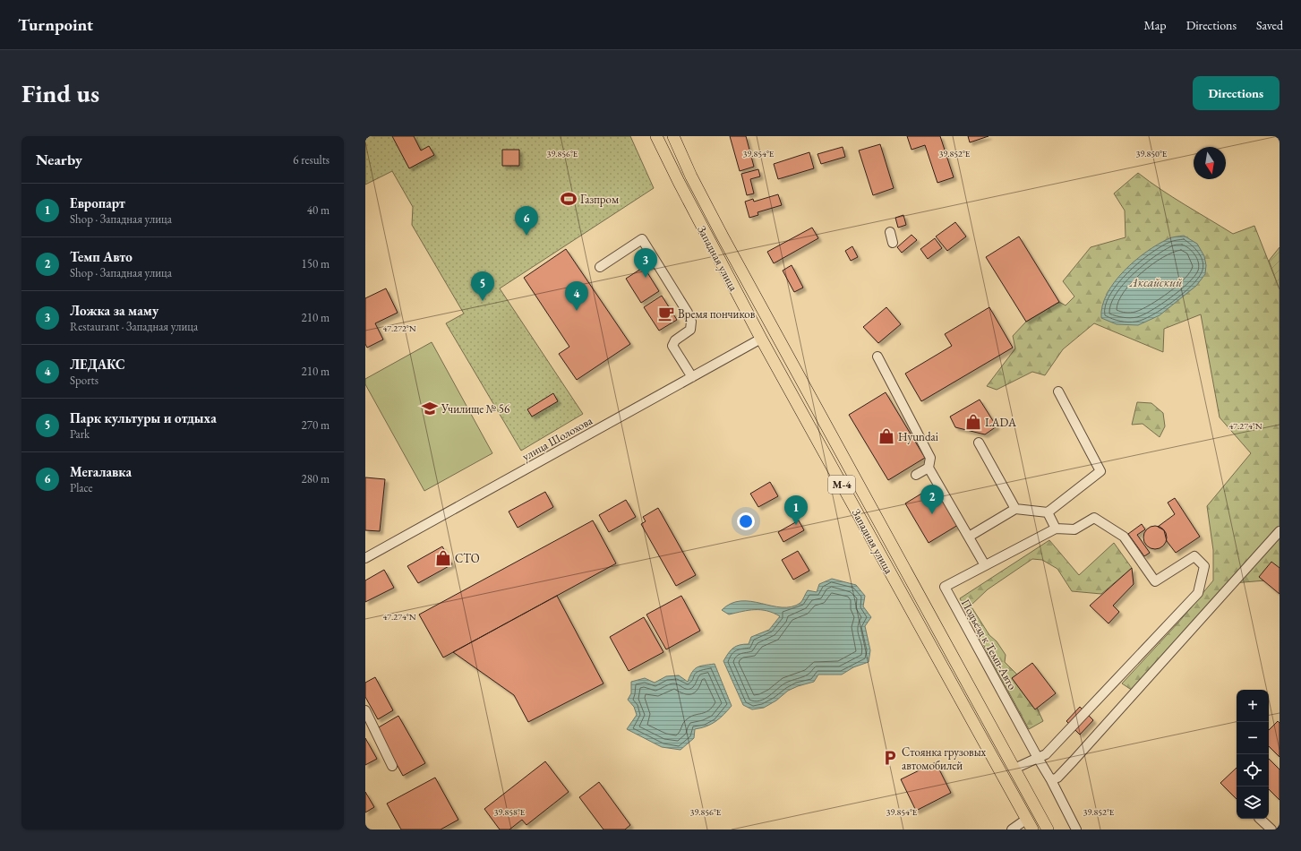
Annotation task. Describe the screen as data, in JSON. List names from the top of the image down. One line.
{"streets":{"main road":["Западная улица","М-4"],"street":["улица Шолохова","Подъезд к Темп-Авто"]},"crossings":[["Западная улица","улица Шолохова"]],"water":["Аксайский"],"places":{"sports":["Газпром"],"cafe":["Время пончиков"],"school or university":["Училище № 56"],"shop":["LADA","Hyundai","СТО"],"parking":["Стоянка грузовых автомобилей"]},"north":"bottom","page":{"header":"Turnpoint","nav":["Map","Directions","Saved"],"buttons":"Directions","title":"Find us","heading":["Nearby","6 results"],"list":[{"mark":"1","name":"Европарт","note":"Shop · Западная улица","value":"40 m"},{"mark":"2","name":"Темп Авто","note":"Shop · Западная улица","value":"150 m"},{"mark":"3","name":"Ложка за маму","note":"Restaurant · Западная улица","value":"210 m"},{"mark":"4","name":"ЛЕДАКС","note":"Sports","value":"210 m"},{"mark":"5","name":"Парк культуры и отдыха","note":"Park","value":"270 m"},{"mark":"6","name":"Мегалавка","note":"Place","value":"280 m"}],"pins":["6","3","5","4","2","1"],"map_buttons":["+","−"]},"coordinates":["39.856°E","39.854°E","39.852°E","39.850°E","47.272°N","47.274°N","39.858°E"]}
